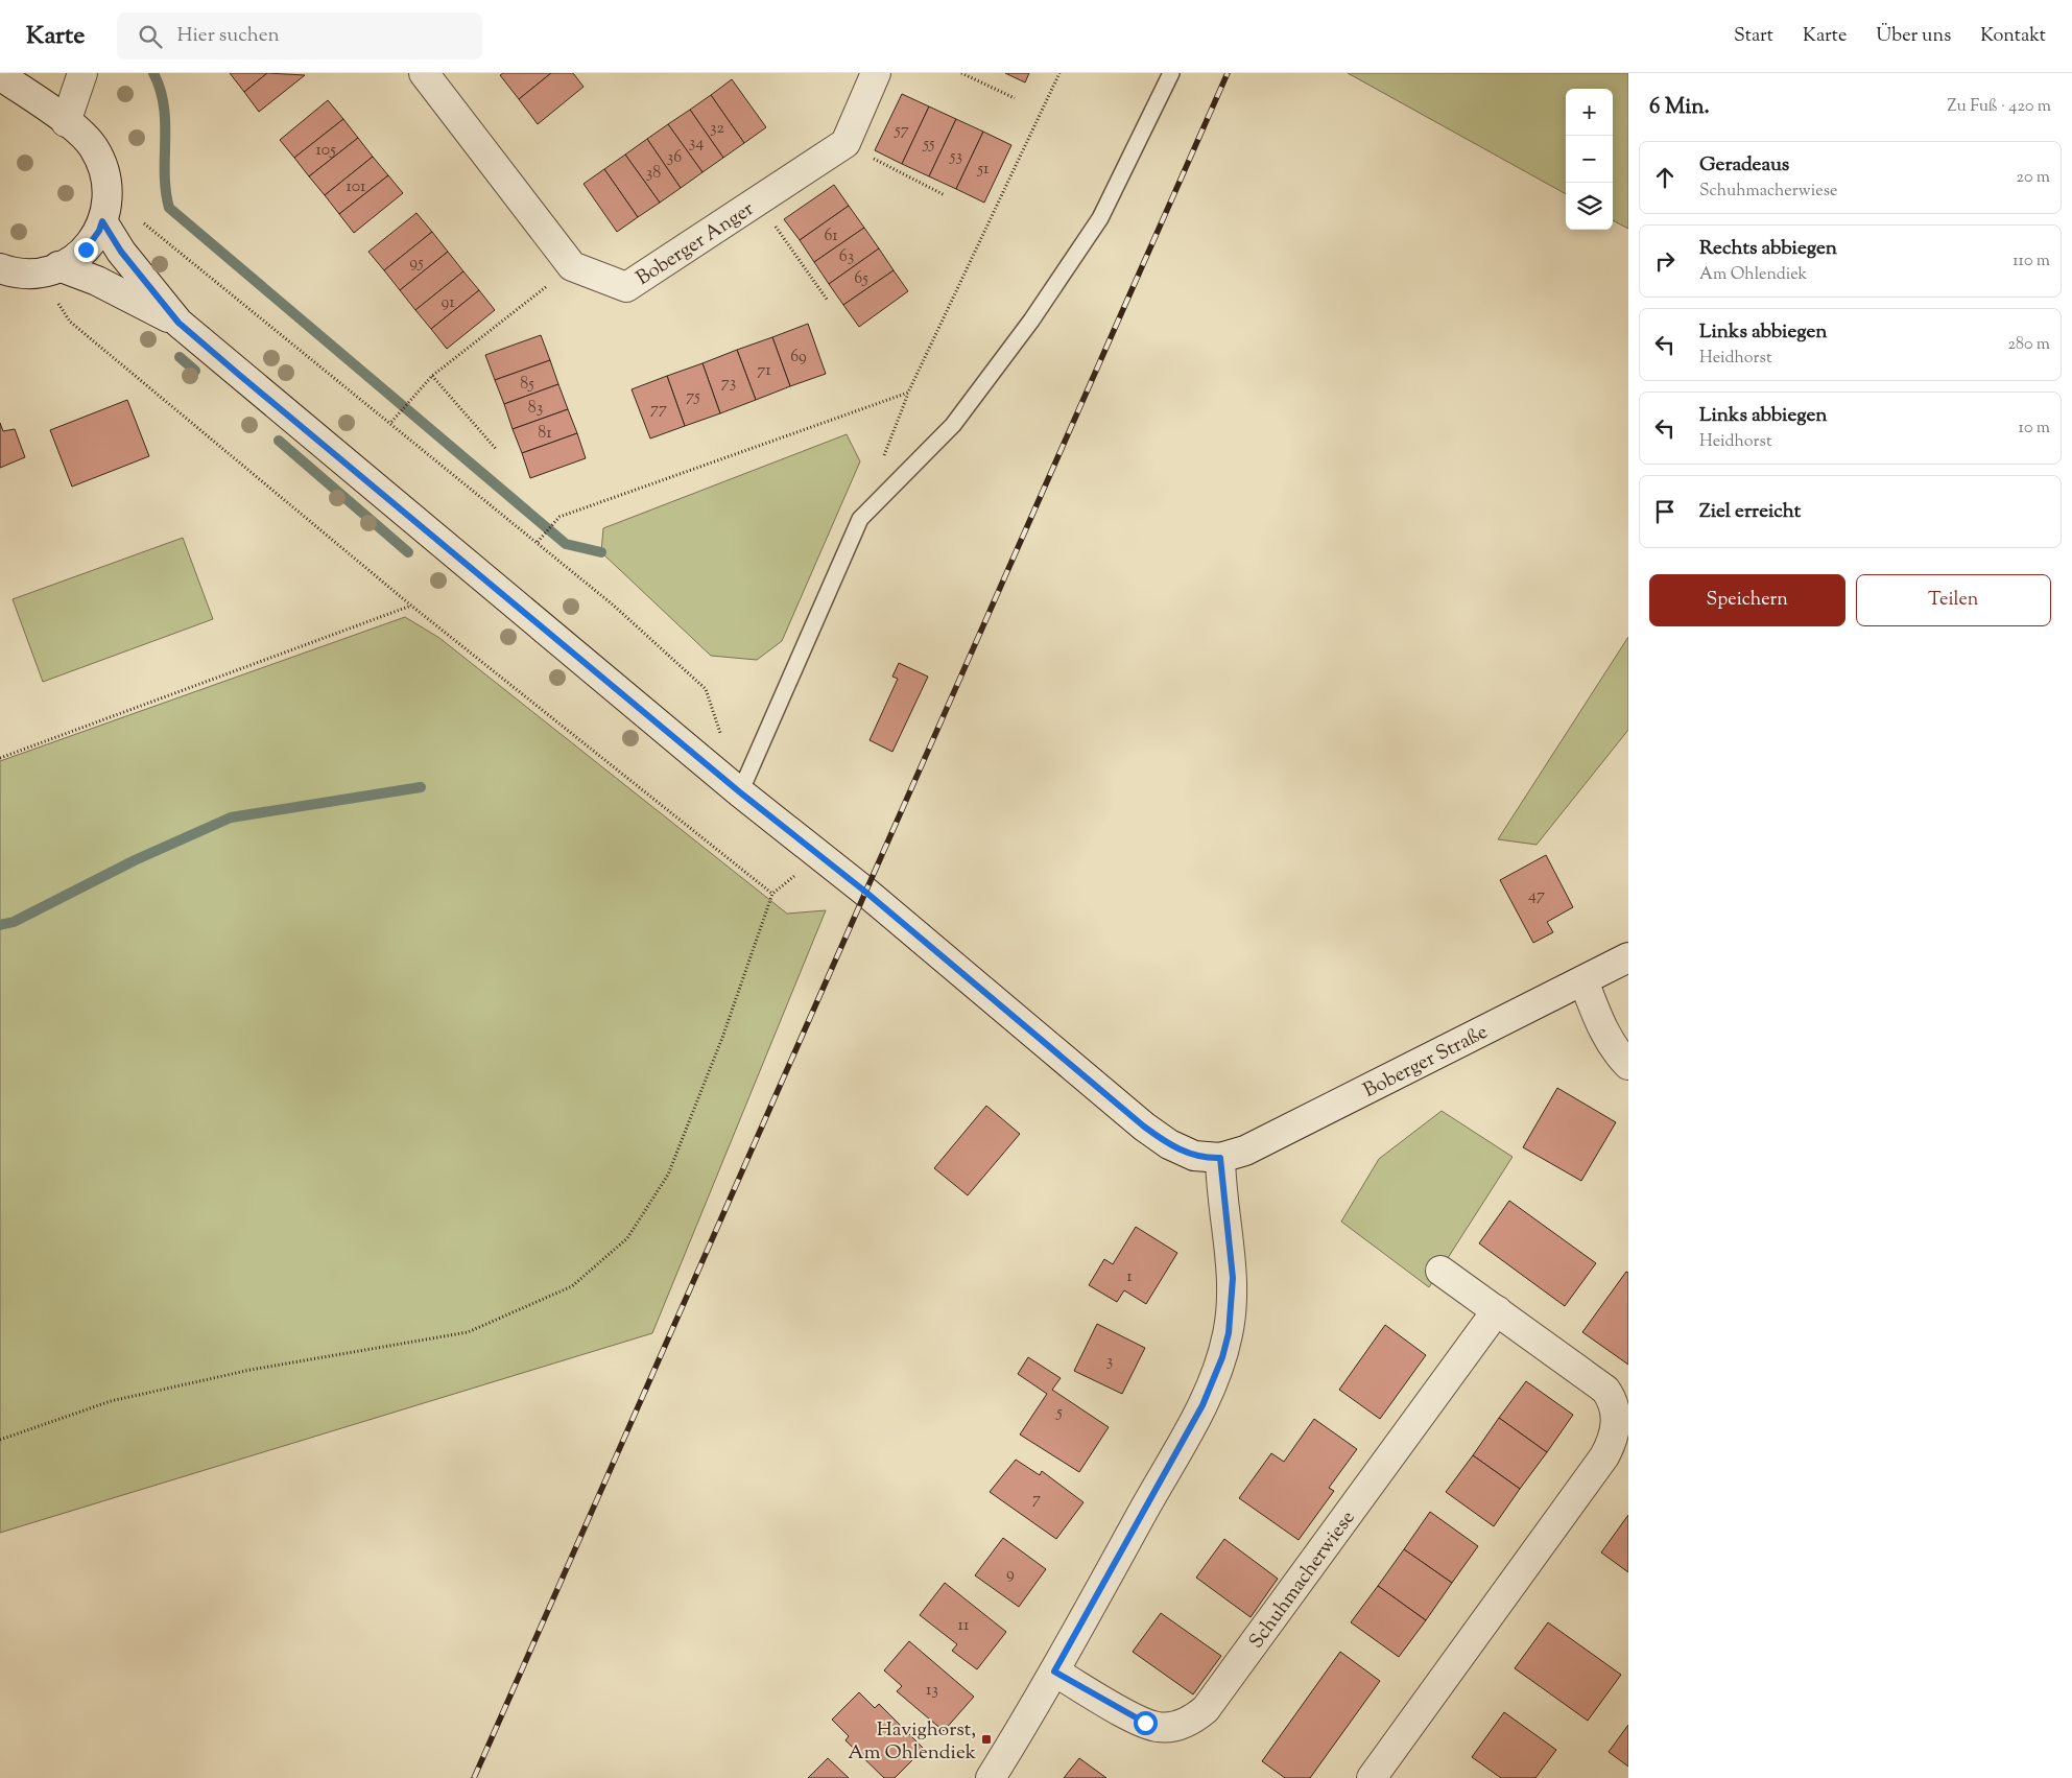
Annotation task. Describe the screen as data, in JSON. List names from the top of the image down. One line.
{"streets":{"street":["Boberger Anger","Boberger Straße","Schuhmacherwiese"]},"places":{"transit":["Havighorst, Am Ohlendiek"]},"house_numbers":["32","57","34","55","105","53","36","51","38","101","61","63","95","65","91","69","71","73","85","75","83","77","81","47","1","3","5","7","9","11","13"],"page":{"header":"Karte","search":"Hier suchen","nav":["Start","Karte","Über uns","Kontakt"],"heading":["6 Min.","Zu Fuß · 420 m"],"map_buttons":["+","−"],"list":[["Geradeaus","Schuhmacherwiese","20 m"],["Rechts abbiegen","Am Ohlendiek","110 m"],["Links abbiegen","Heidhorst","280 m"],["Links abbiegen","Heidhorst","10 m"],"Ziel erreicht"],"buttons":["Speichern","Teilen"]}}
